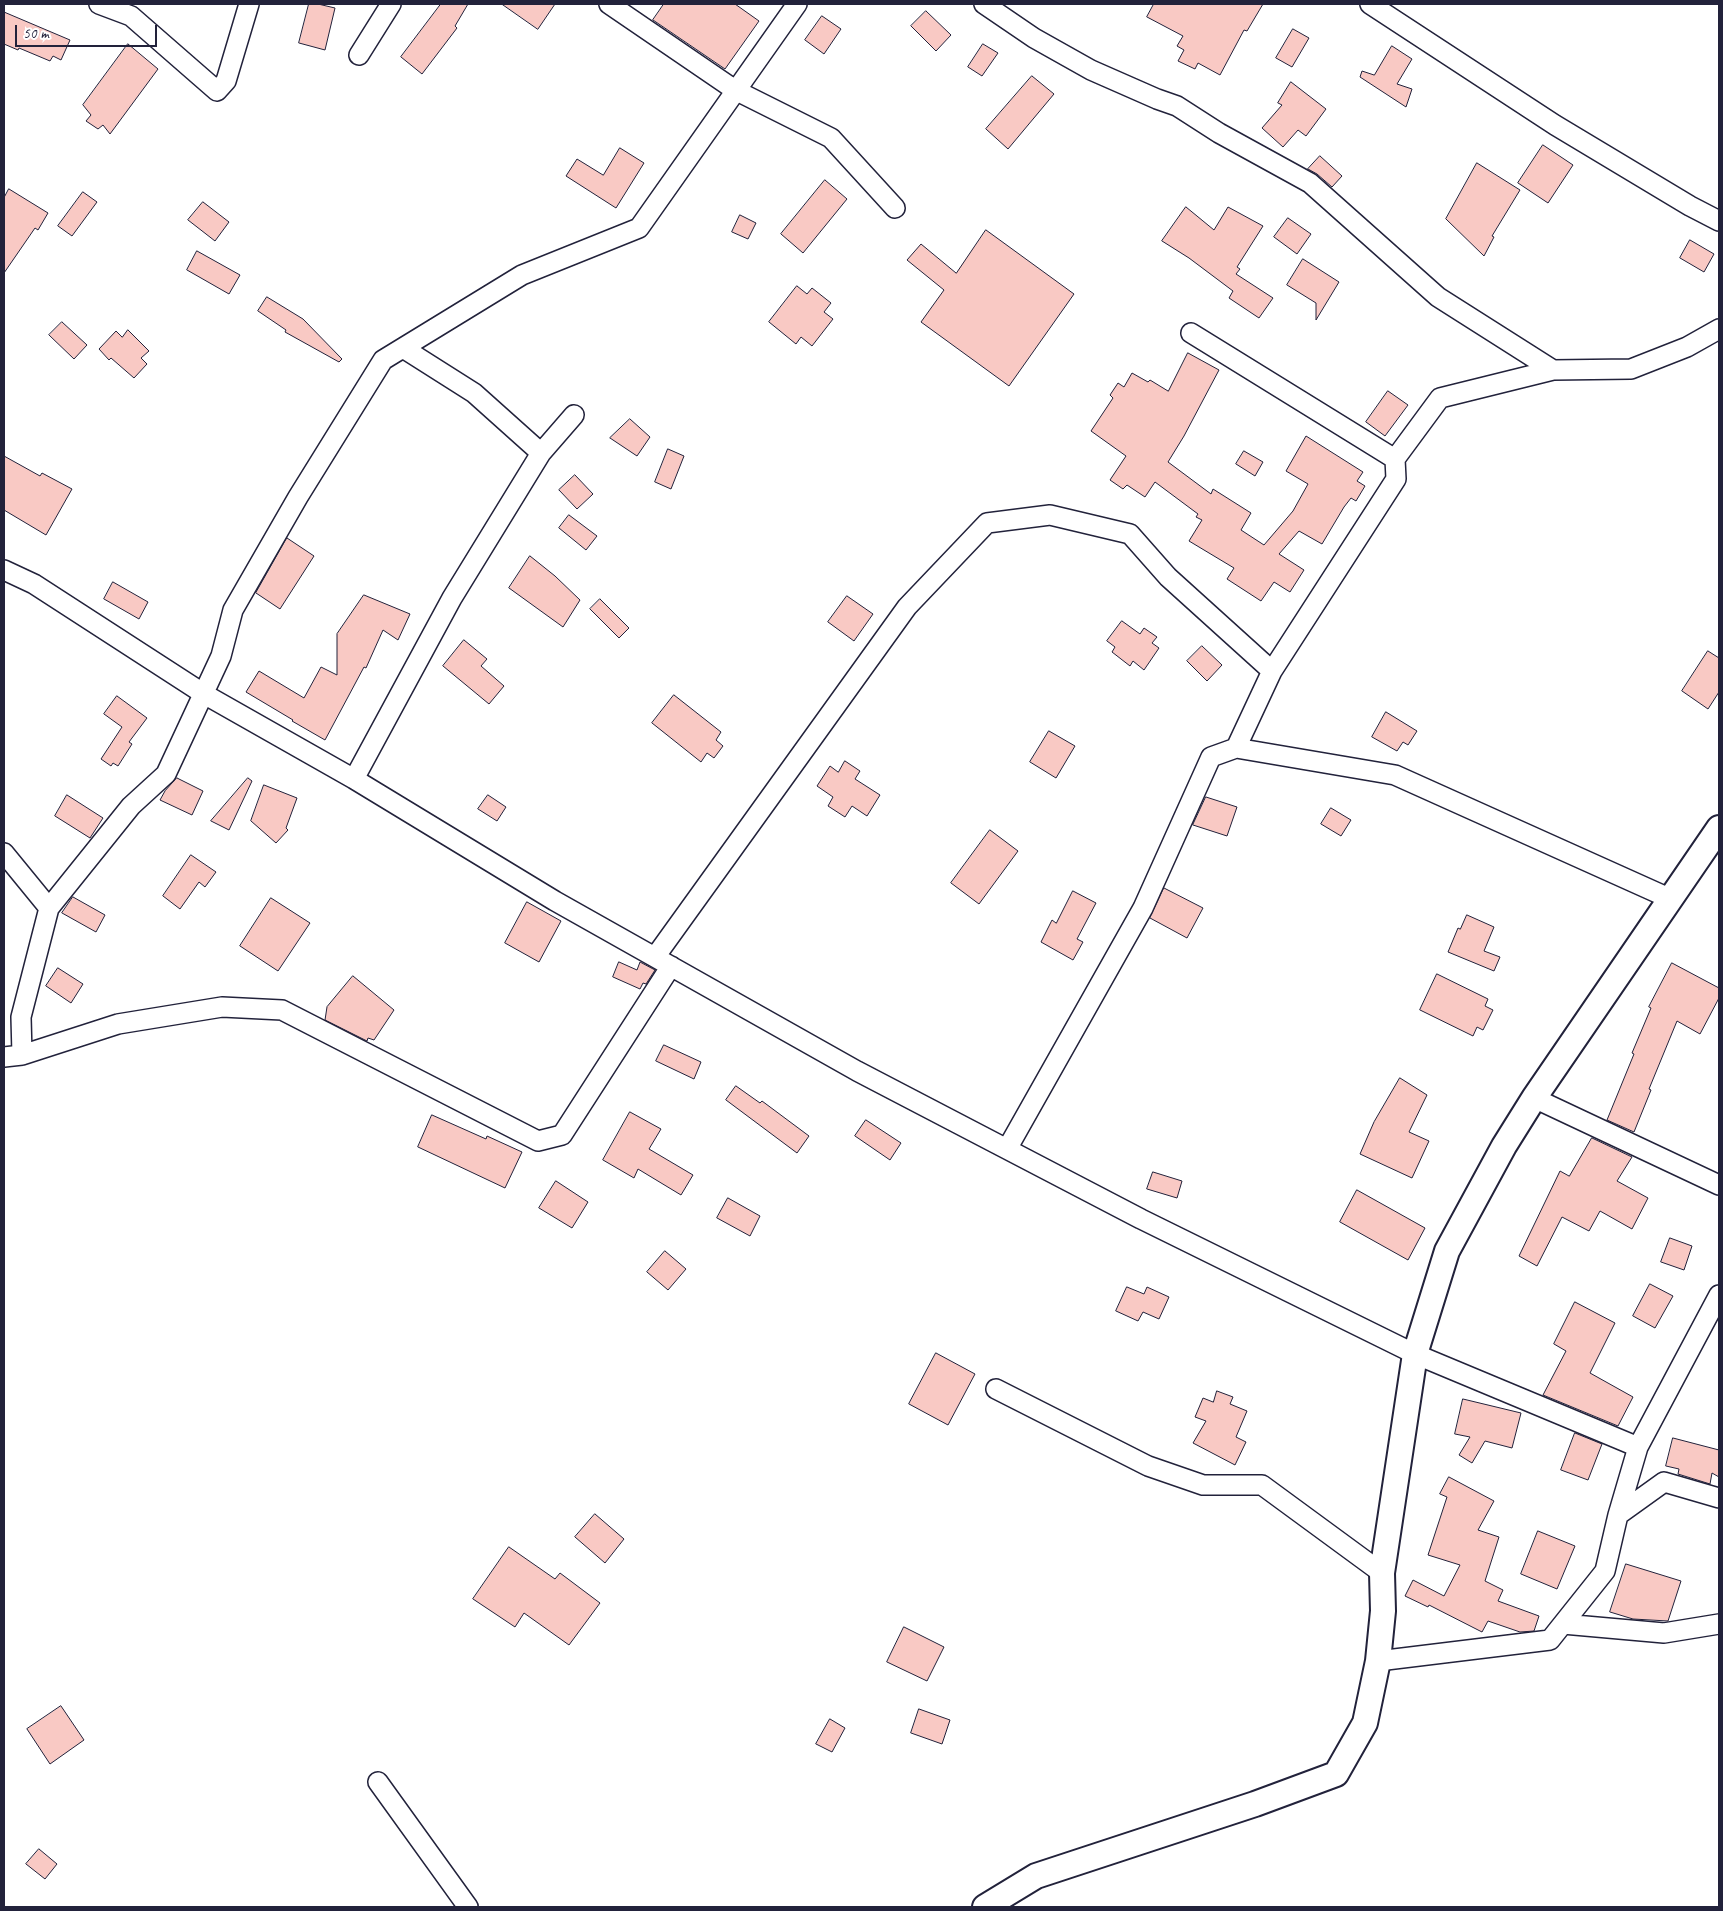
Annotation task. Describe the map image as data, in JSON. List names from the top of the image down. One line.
{"scale_bar":"50 m"}
